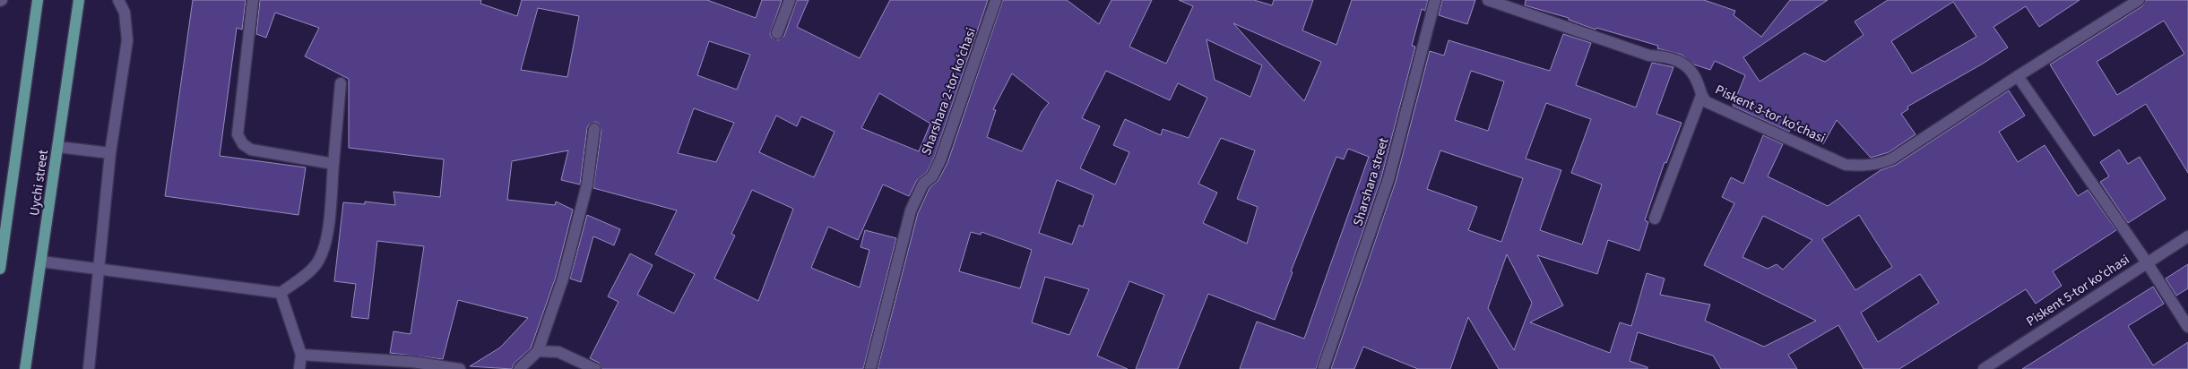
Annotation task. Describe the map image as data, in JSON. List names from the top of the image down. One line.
{"streets":{"main road":["Uychi street"],"street":["Sharshara 2-tor koʻchasi","Piskent 3-tor koʻchasi","Sharshara street","Piskent 5-tor koʻchasi"]}}
